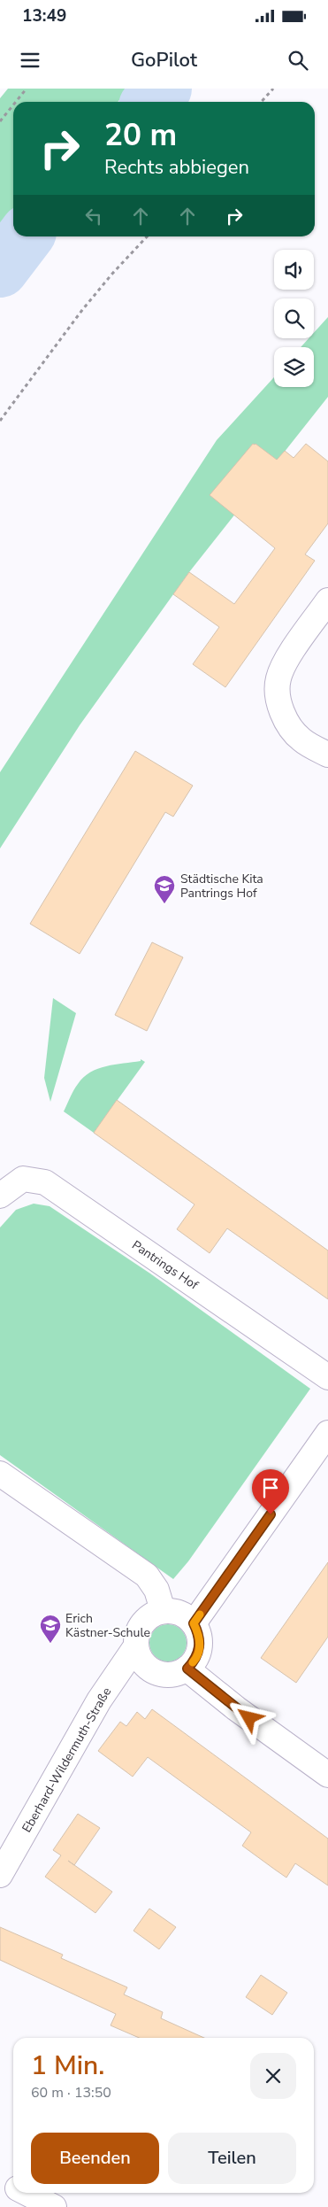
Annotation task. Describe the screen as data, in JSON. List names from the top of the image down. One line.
{"streets":{"street":["Pantrings Hof","Eberhard-Wildermuth-Straße"]},"places":{"school or university":["Städtische Kita Pantrings Hof","Erich Kästner-Schule"]},"page":{"status":"13:49","header":"GoPilot","turn":["20 m","Rechts abbiegen"],"heading":["1 Min.","60 m · 13:50"],"buttons":["Beenden","Teilen"]}}
